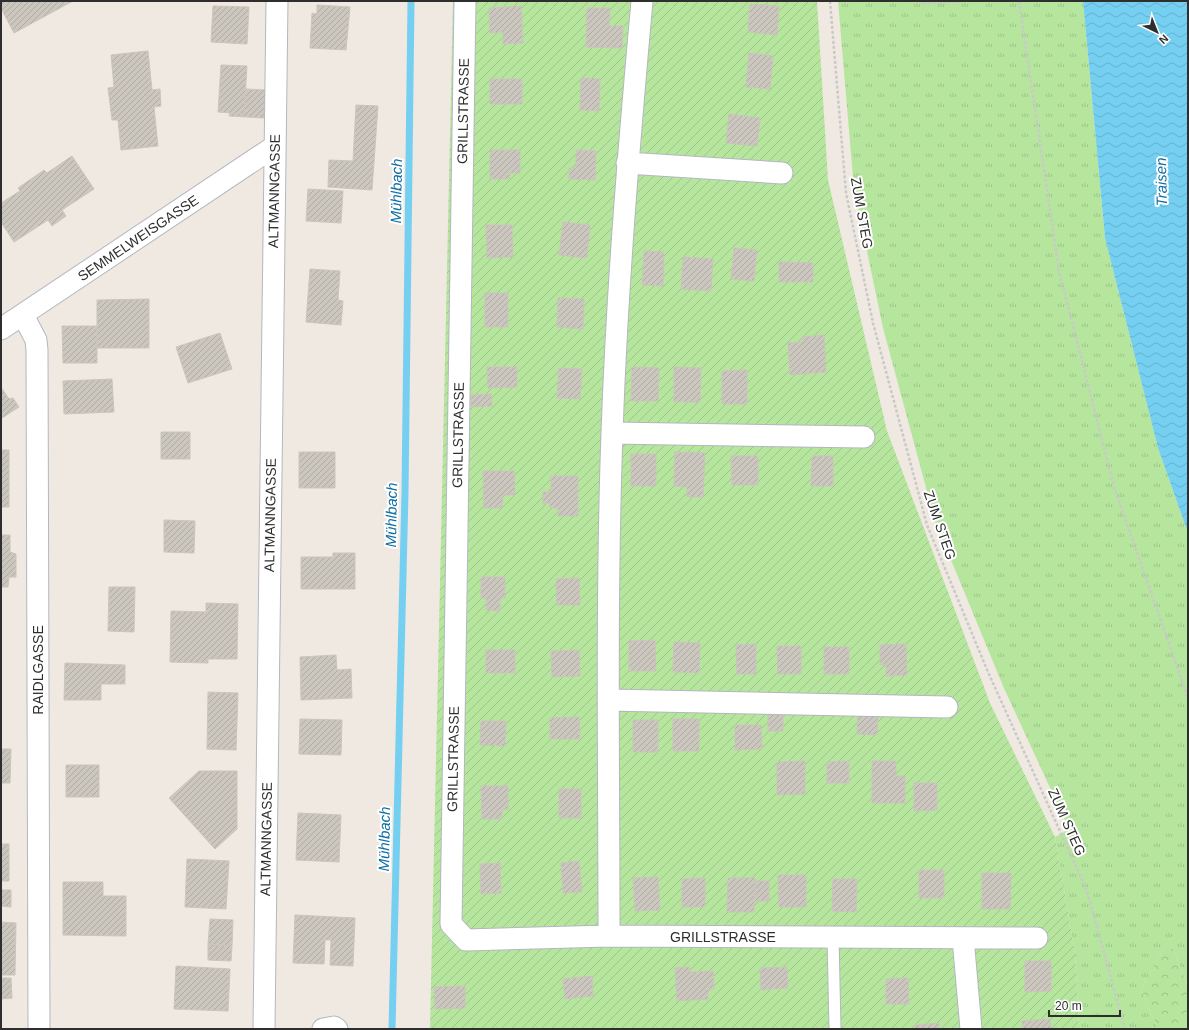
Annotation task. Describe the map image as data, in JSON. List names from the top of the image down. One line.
{"streets":{"street":["GRILLSTRASSE","ALTMANNGASSE","SEMMELWEISGASSE","RAIDLGASSE"],"path":["ZUM STEG"]},"crossings":[["ALTMANNGASSE","SEMMELWEISGASSE"],["SEMMELWEISGASSE","RAIDLGASSE"]],"water":["Traisen","Mühlbach"],"scale_bar":"20 m","north":"bottom right"}
